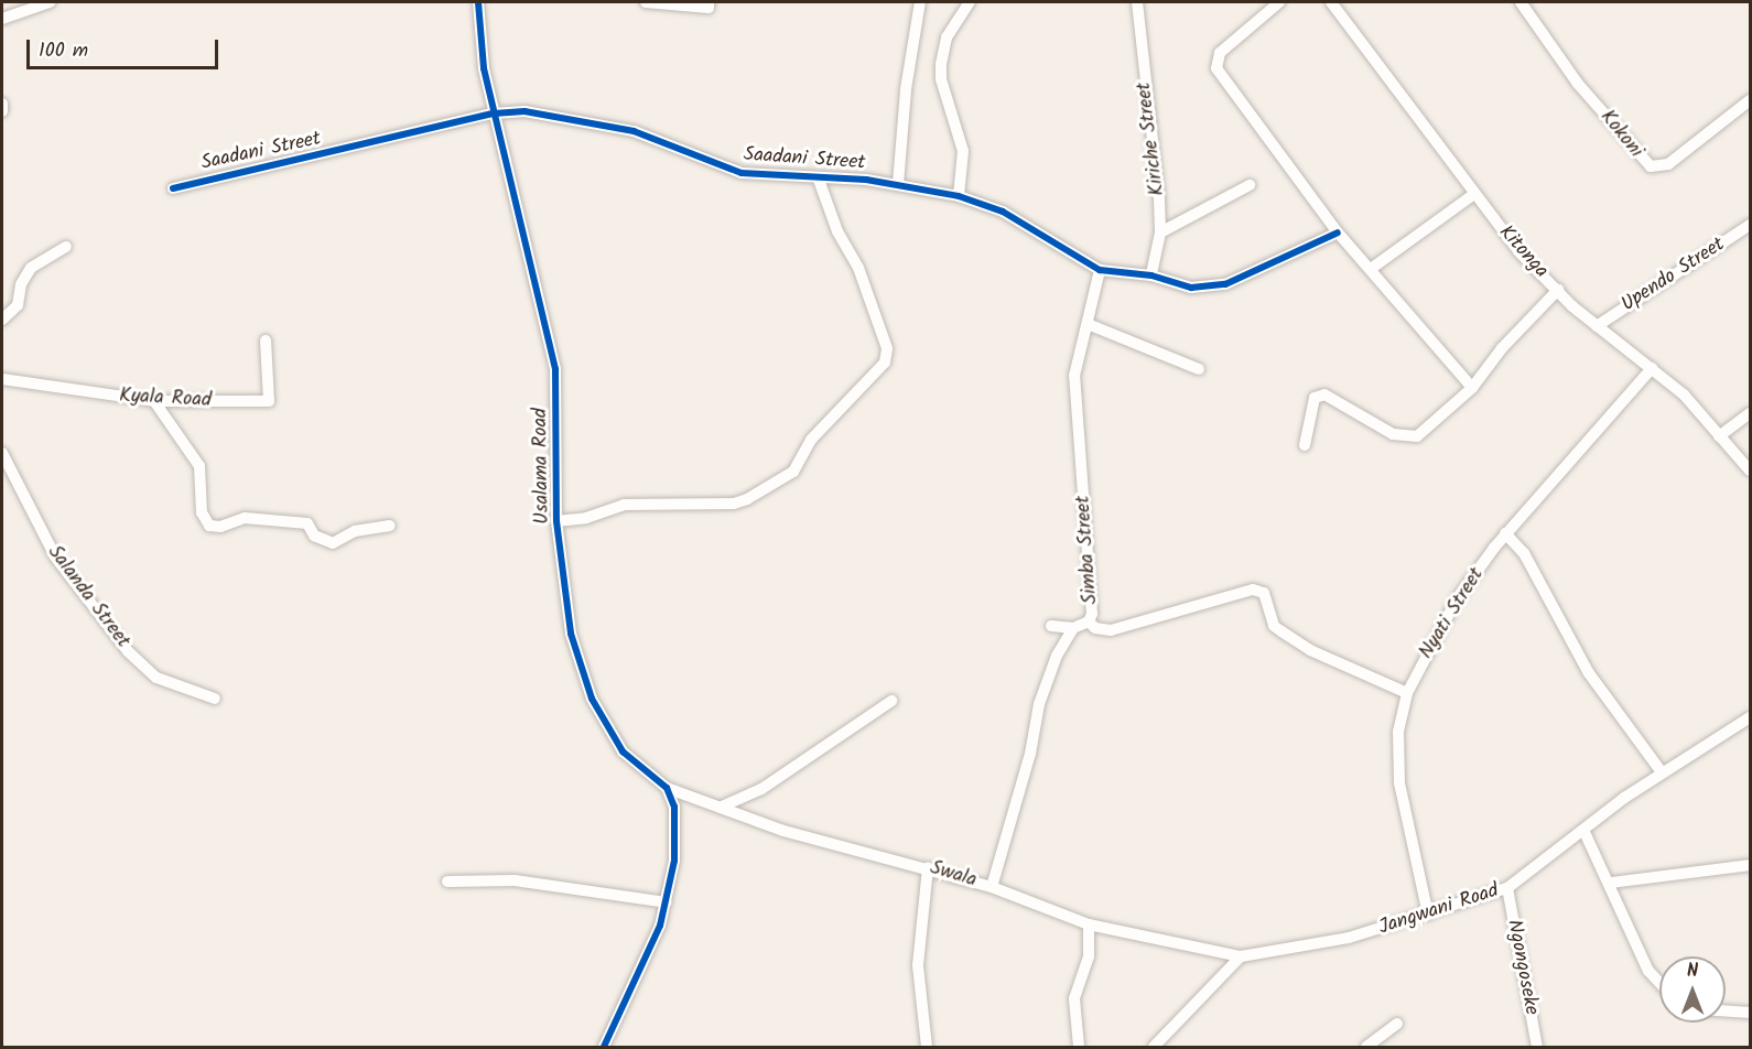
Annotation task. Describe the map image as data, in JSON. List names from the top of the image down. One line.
{"streets":{"street":["Kokoni","Kiriche Street","Saadani Street","Kitonga","Upendo Street","Kyala Road","Usalama Road","Simba Street","Salanda Street","Nyati Street","Swala","Jangwani Road","Ngongoseke"]},"crossings":[["Kiriche Street","Saadani Street"],["Saadani Street","Usalama Road"],["Saadani Street","Simba Street"],["Kitonga","Upendo Street"],["Kitonga","Nyati Street"],["Usalama Road","Swala"],["Simba Street","Swala"],["Nyati Street","Jangwani Road"],["Swala","Jangwani Road"],["Jangwani Road","Ngongoseke"]],"scale_bar":"100 m","north":"top"}
